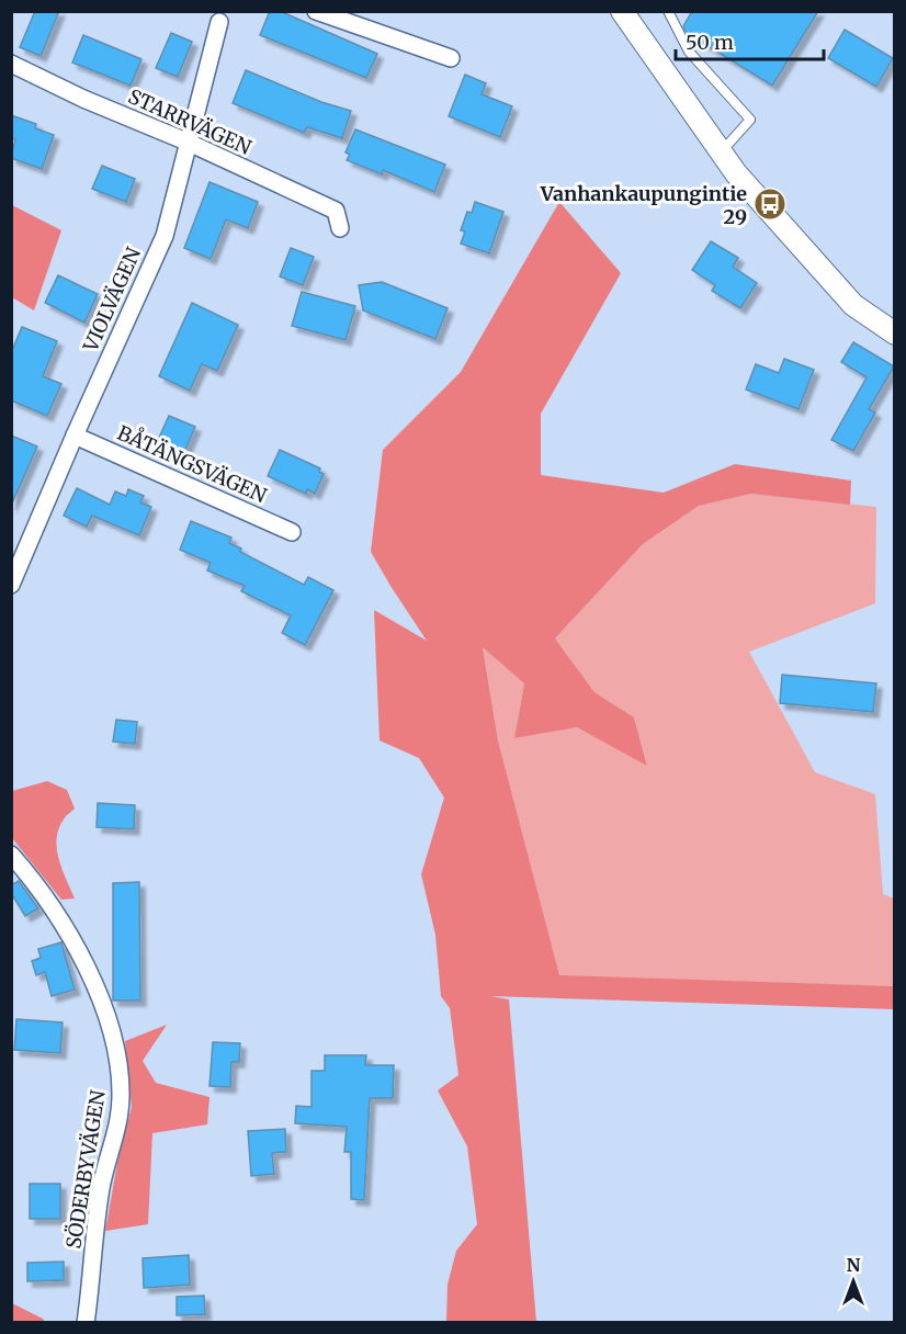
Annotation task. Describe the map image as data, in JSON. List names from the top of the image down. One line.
{"streets":{"street":["STARRVÄGEN","VIOLVÄGEN","BÅTÄNGSVÄGEN","SÖDERBYVÄGEN"]},"crossings":[["STARRVÄGEN","VIOLVÄGEN"],["VIOLVÄGEN","BÅTÄNGSVÄGEN"]],"places":{"bus stop":["Vanhankaupungintie 29"]},"scale_bar":"50 m","north":"top"}
